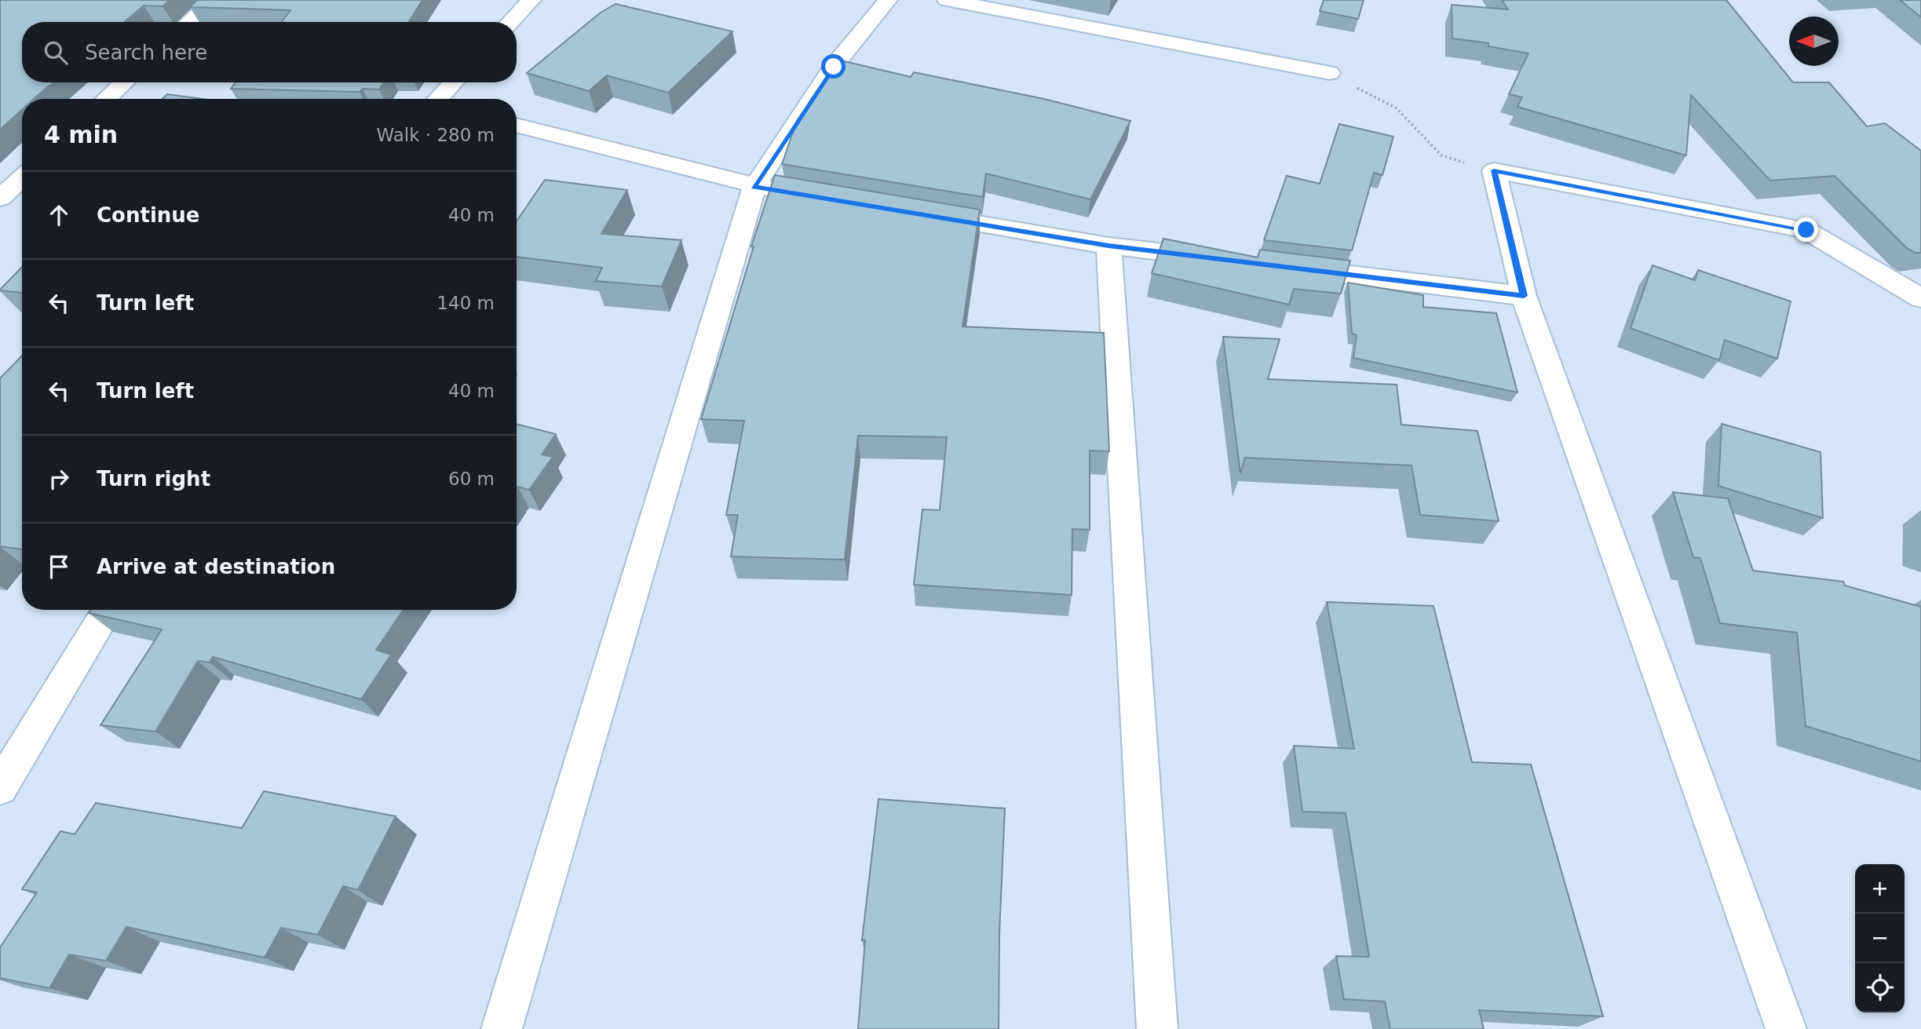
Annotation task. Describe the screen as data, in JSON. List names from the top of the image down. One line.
{"north":"left","page":{"search":"Search here","heading":["4 min","Walk · 280 m"],"list":[["Continue","40 m"],["Turn left","140 m"],["Turn left","40 m"],["Turn right","60 m"],"Arrive at destination"],"map_buttons":["+","−"]}}
